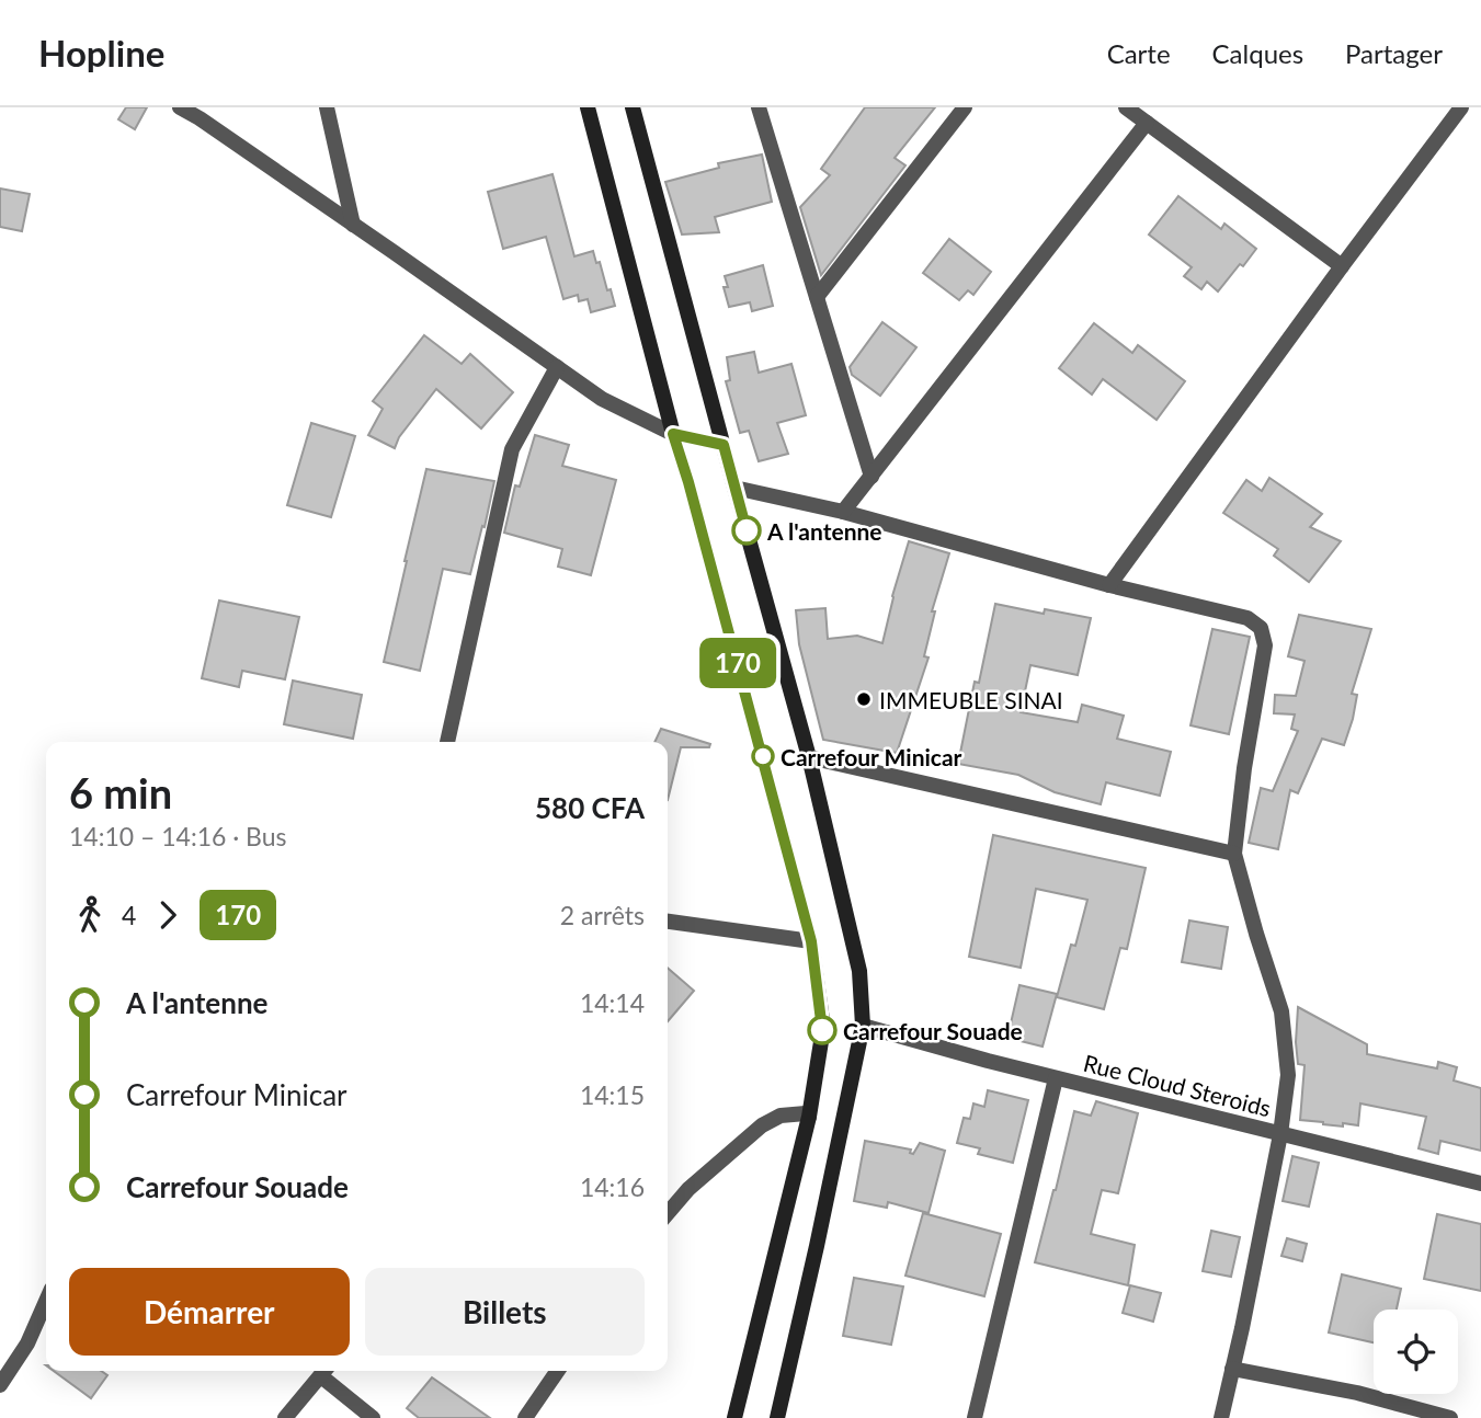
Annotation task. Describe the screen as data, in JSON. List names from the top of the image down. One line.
{"streets":{"street":["Rue Cloud Steroids"]},"places":["A l'antenne","IMMEUBLE SINAI","Carrefour Minicar","Carrefour Souade"],"lines":["bus line 170"],"page":{"header":"Hopline","nav":["Carte","Calques","Partager"],"on_map":"170","heading":["6 min","14:10 – 14:16 · Bus","580 CFA"],"legs":["4","170","2 arrêts"],"list":[{"name":"A l'antenne","value":"14:14"},{"name":"Carrefour Minicar","value":"14:15"},{"name":"Carrefour Souade","value":"14:16"}],"buttons":["Démarrer","Billets"]}}
